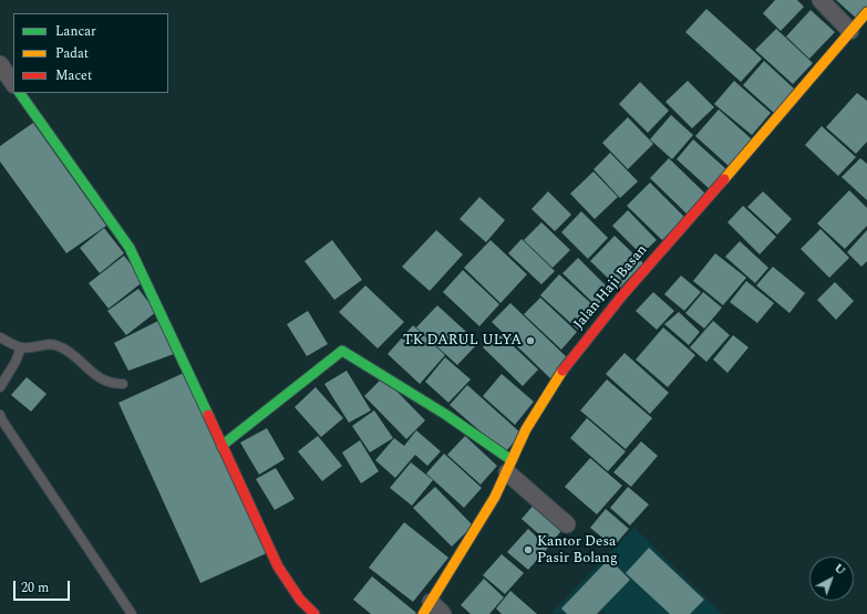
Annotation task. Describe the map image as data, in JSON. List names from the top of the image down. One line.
{"streets":{"street":["Jalan Haji Basan"]},"places":["TK DARUL ULYA","Kantor Desa Pasir Bolang"],"legend":["Lancar","Padat","Macet"],"scale_bar":"20 m","north":"top right"}
